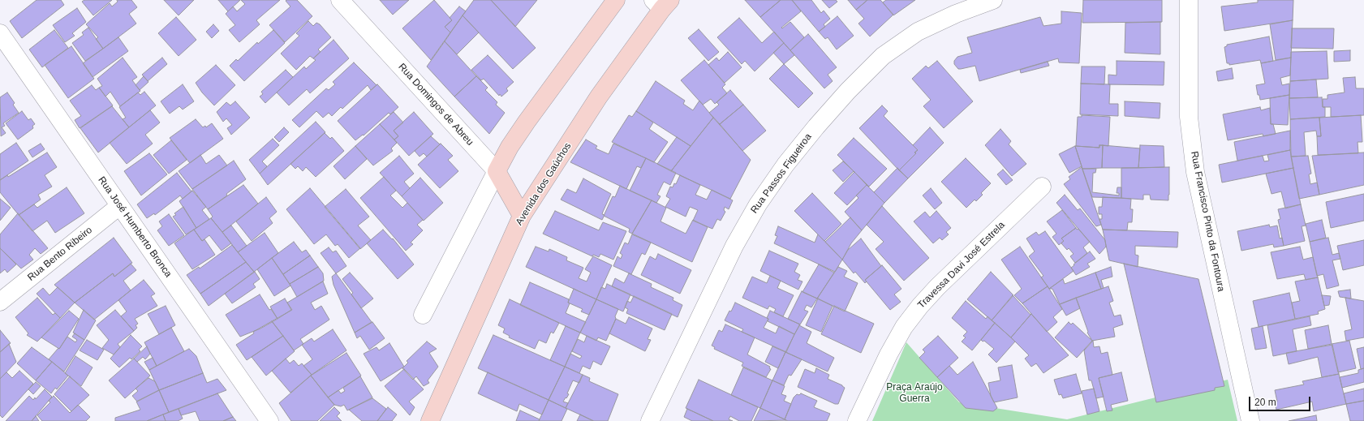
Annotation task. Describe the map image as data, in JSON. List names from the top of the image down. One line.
{"streets":{"street":["Rua Domingos de Abreu","Rua Passos Figueiroa","Avenida dos Gaúchos","Rua Francisco Pinto da Fontoura","Rua José Humberto Bronca","Rua Bento Ribeiro","Travessa Davi José Estrela"]},"crossings":[["Rua Domingos de Abreu","Avenida dos Gaúchos"],["Rua José Humberto Bronca","Rua Bento Ribeiro"]],"parks":["Praça Araújo Guerra"],"scale_bar":"20 m"}
